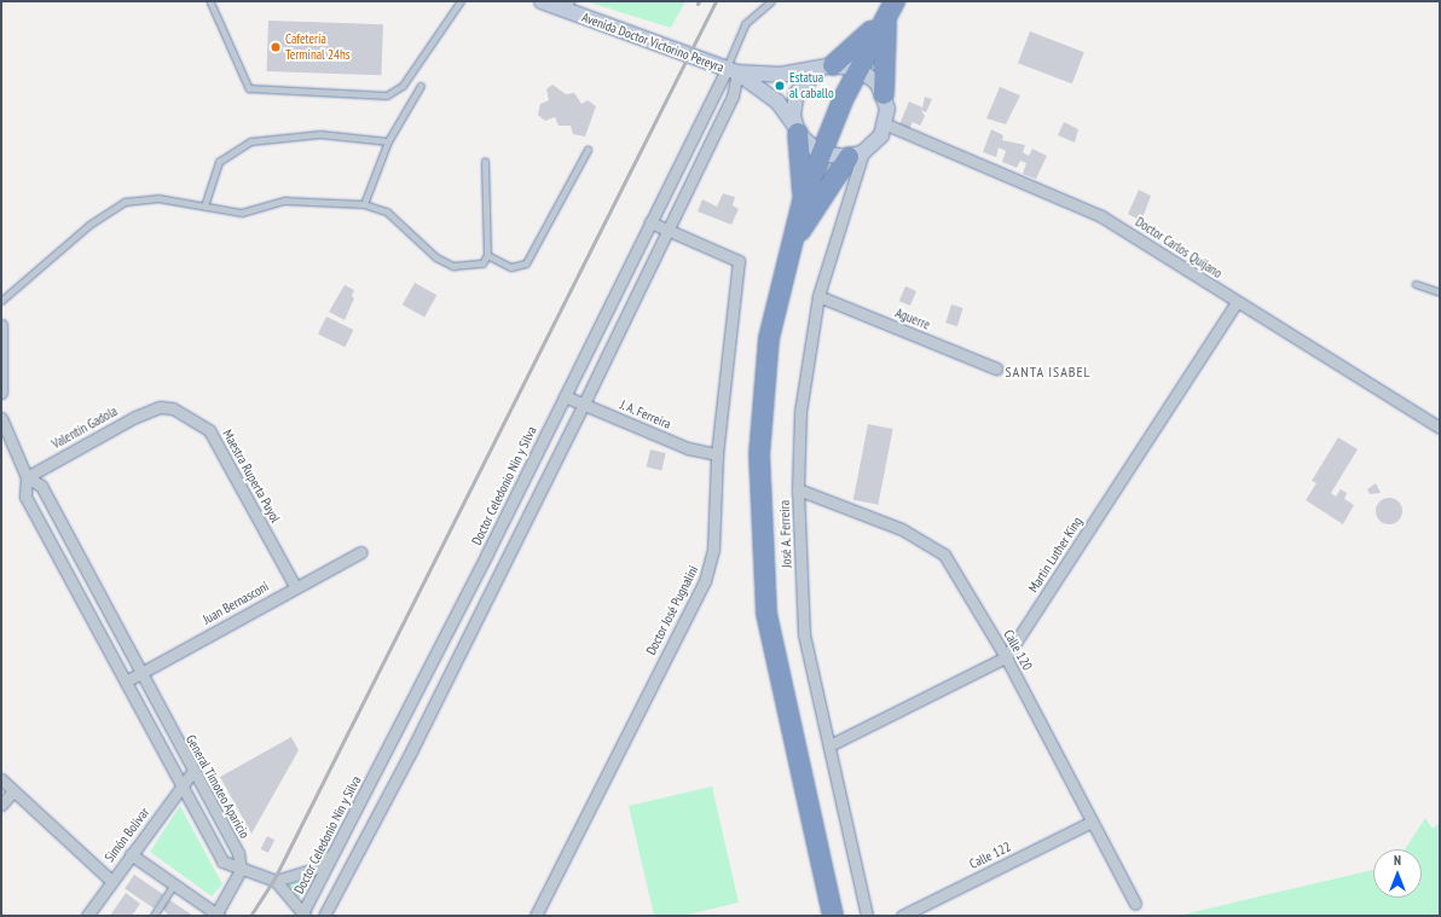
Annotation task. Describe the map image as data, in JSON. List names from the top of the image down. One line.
{"streets":{"street":["Avenida Doctor Victorino Pereyra","Doctor Carlos Quijano","Aguerre","J. A. Ferreira","Valentín Gadola","Maestra Ruperta Puyol","Doctor Celedonio Nin y Silva","José A. Ferreira","Martin Luther King","Juan Bernasconi","Doctor José Pugnalini","Calle 120","General Timoteo Aparicio","Simón Bolivar","Calle 122"]},"crossings":[["Avenida Doctor Victorino Pereyra","Doctor Celedonio Nin y Silva"],["Doctor Carlos Quijano","Martin Luther King"],["Aguerre","José A. Ferreira"],["J. A. Ferreira","Doctor Celedonio Nin y Silva"],["J. A. Ferreira","Doctor José Pugnalini"],["Valentín Gadola","Maestra Ruperta Puyol"],["Valentín Gadola","General Timoteo Aparicio"],["Maestra Ruperta Puyol","Juan Bernasconi"],["José A. Ferreira","Calle 120"],["Martin Luther King","Calle 120"],["Juan Bernasconi","General Timoteo Aparicio"],["Calle 120","Calle 122"],["General Timoteo Aparicio","Simón Bolivar"]],"districts":["SANTA ISABEL"],"places":["Cafetería Terminal 24hs","Estatua al caballo"],"north":"top"}
